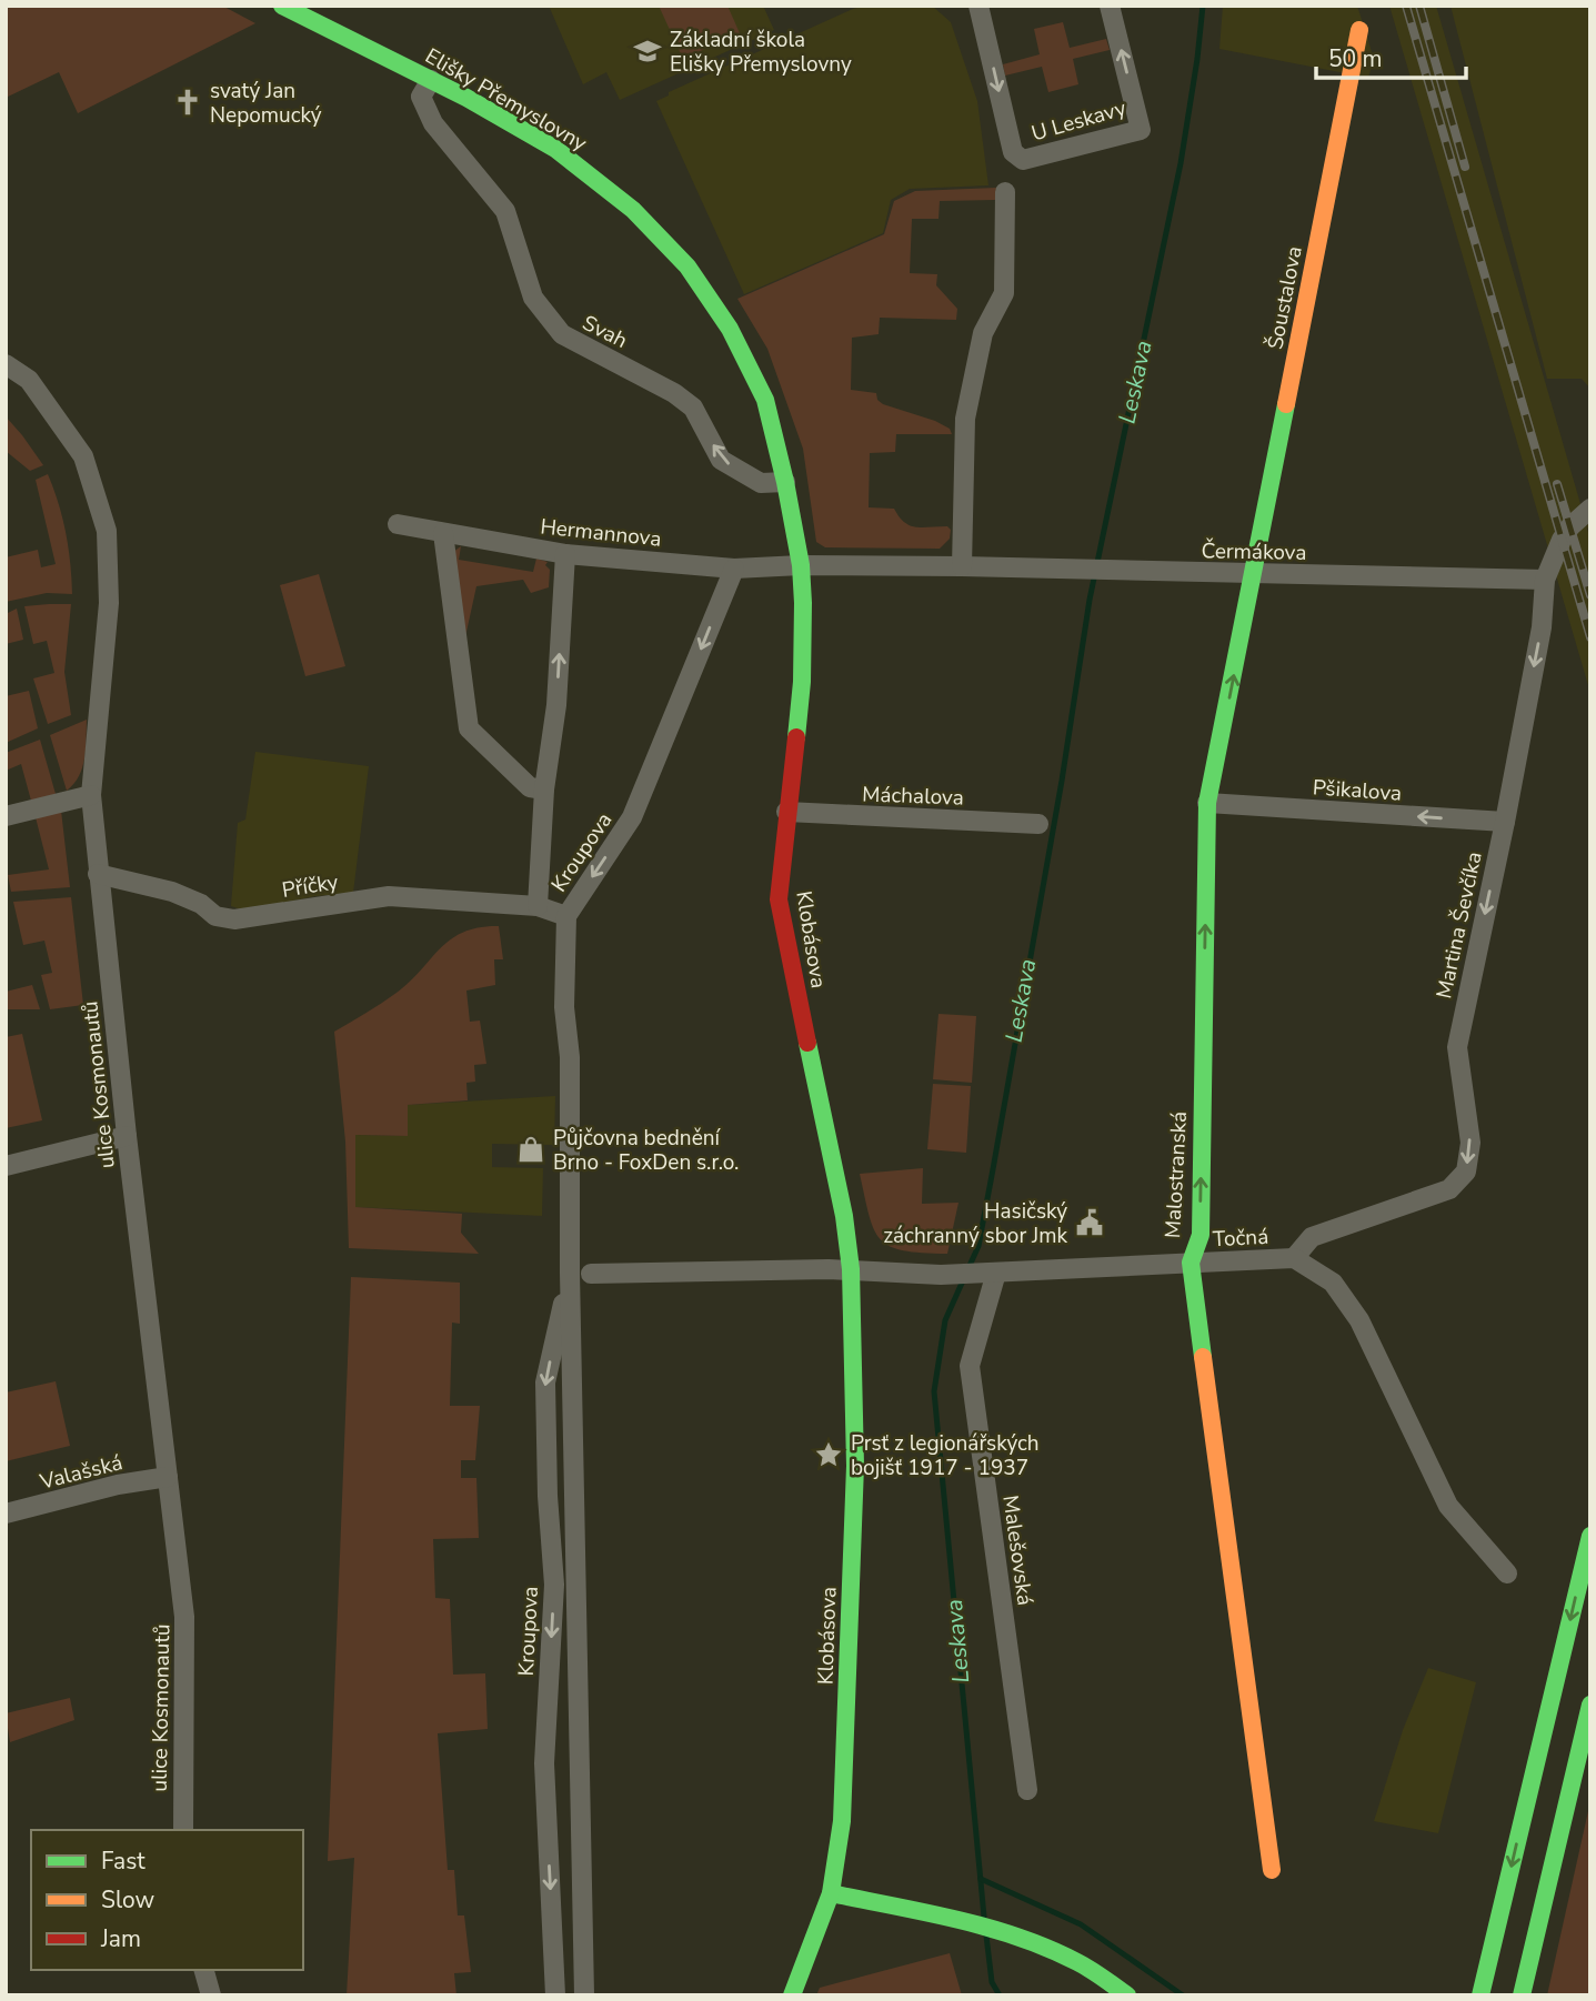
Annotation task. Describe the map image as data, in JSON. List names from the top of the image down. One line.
{"streets":{"main road":["Elišky Přemyslovny","Šoustalova","Klobásova","Malostranská"],"street":["U Leskavy","Svah","Hermannova","Čermákova","Pšikalova","Máchalova","Kroupova","Příčky","Martina Ševčíka","ulice Kosmonautů","Točná","Valašská","Malešovská"]},"crossings":[["Elišky Přemyslovny","Svah"],["Elišky Přemyslovny","Hermannova"],["Elišky Přemyslovny","Čermákova"],["Elišky Přemyslovny","Klobásova"],["Šoustalova","Čermákova"],["Šoustalova","Malostranská"],["Hermannova","Čermákova"],["Hermannova","Kroupova"],["Hermannova","Klobásova"],["Čermákova","Martina Ševčíka"],["Čermákova","Klobásova"],["Čermákova","Malostranská"],["Pšikalova","Martina Ševčíka"],["Pšikalova","Malostranská"],["Máchalova","Klobásova"],["Kroupova","Příčky"],["Příčky","ulice Kosmonautů"],["Martina Ševčíka","Točná"],["Klobásova","Točná"],["ulice Kosmonautů","Valašská"],["Malostranská","Točná"],["Točná","Malešovská"]],"one_way":["Svah","Pšikalova","Martina Ševčíka","Malostranská"],"water":["Leskava"],"places":{"school or university":["Základní škola Elišky Přemyslovny"],"church":["svatý Jan Nepomucký"],"shop":["Půjčovna bednění Brno - FoxDen s.r.o."],"public building":["Hasičský záchranný sbor Jmk"],"place":["Prsť z legionářských bojišť 1917 - 1937"]},"legend":["Fast","Slow","Jam"],"scale_bar":"50 m"}
